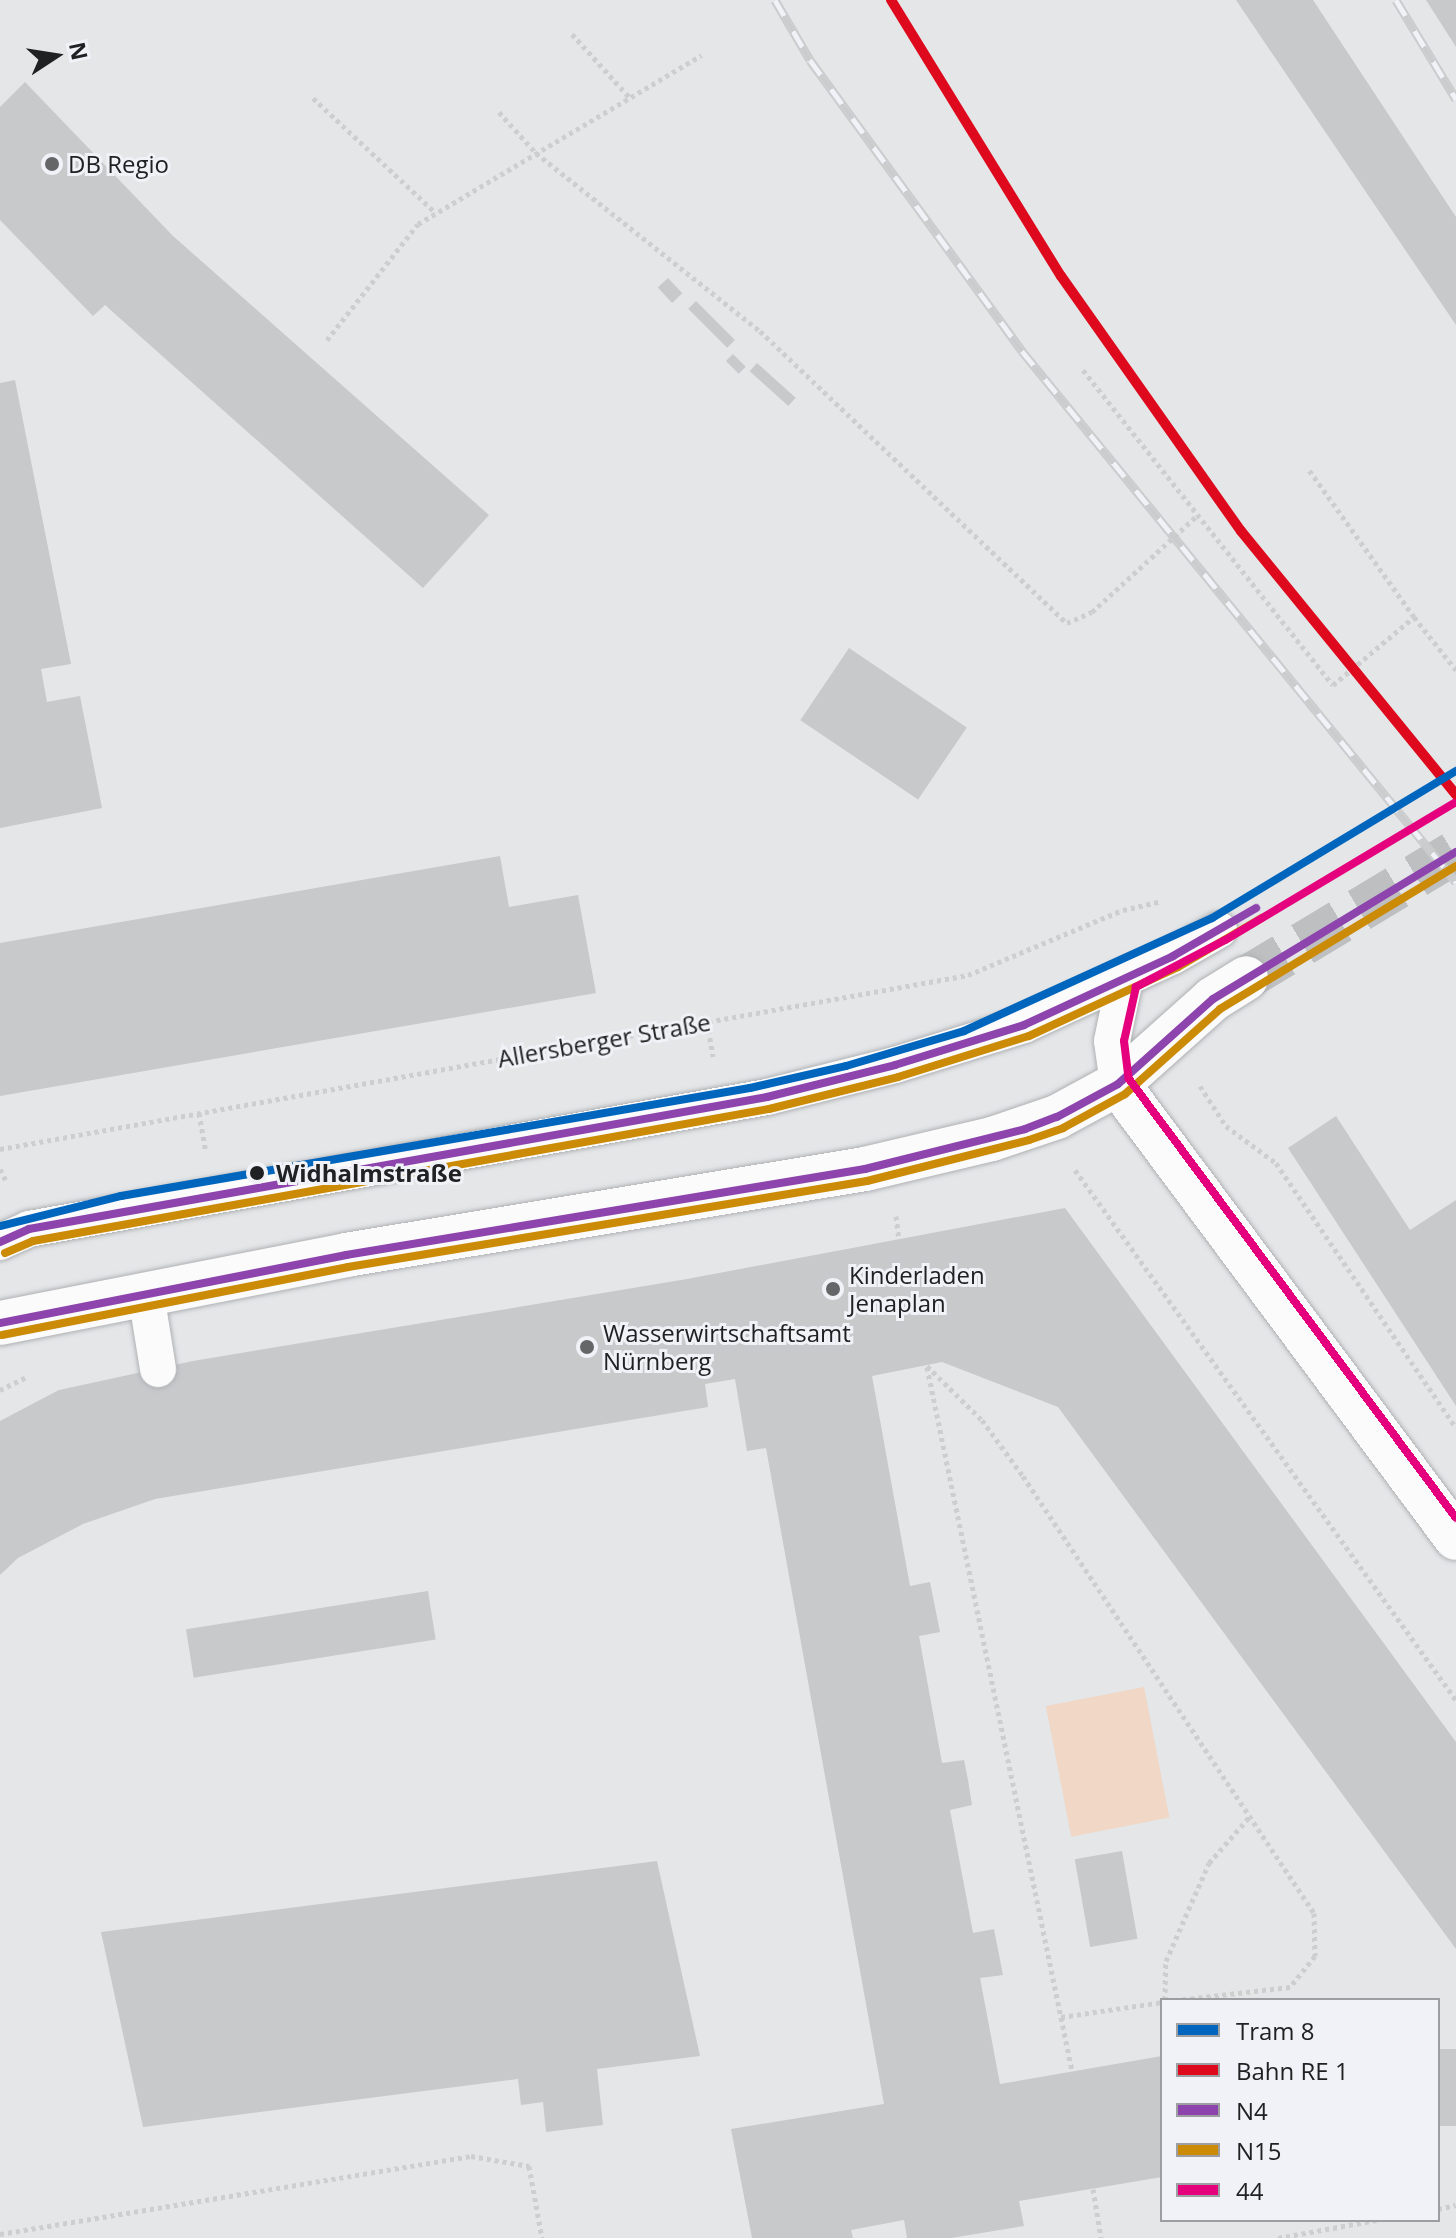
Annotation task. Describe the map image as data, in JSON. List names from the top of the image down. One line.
{"streets":{"path":["Allersberger Straße"]},"places":["DB Regio","Widhalmstraße","Kinderladen Jenaplan","Wasserwirtschaftsamt Nürnberg"],"lines":["tram line 8","transit line 44","transit line N4","transit line N15"],"legend":["Tram 8","Bahn RE 1","N4","N15","44"],"north":"right"}
